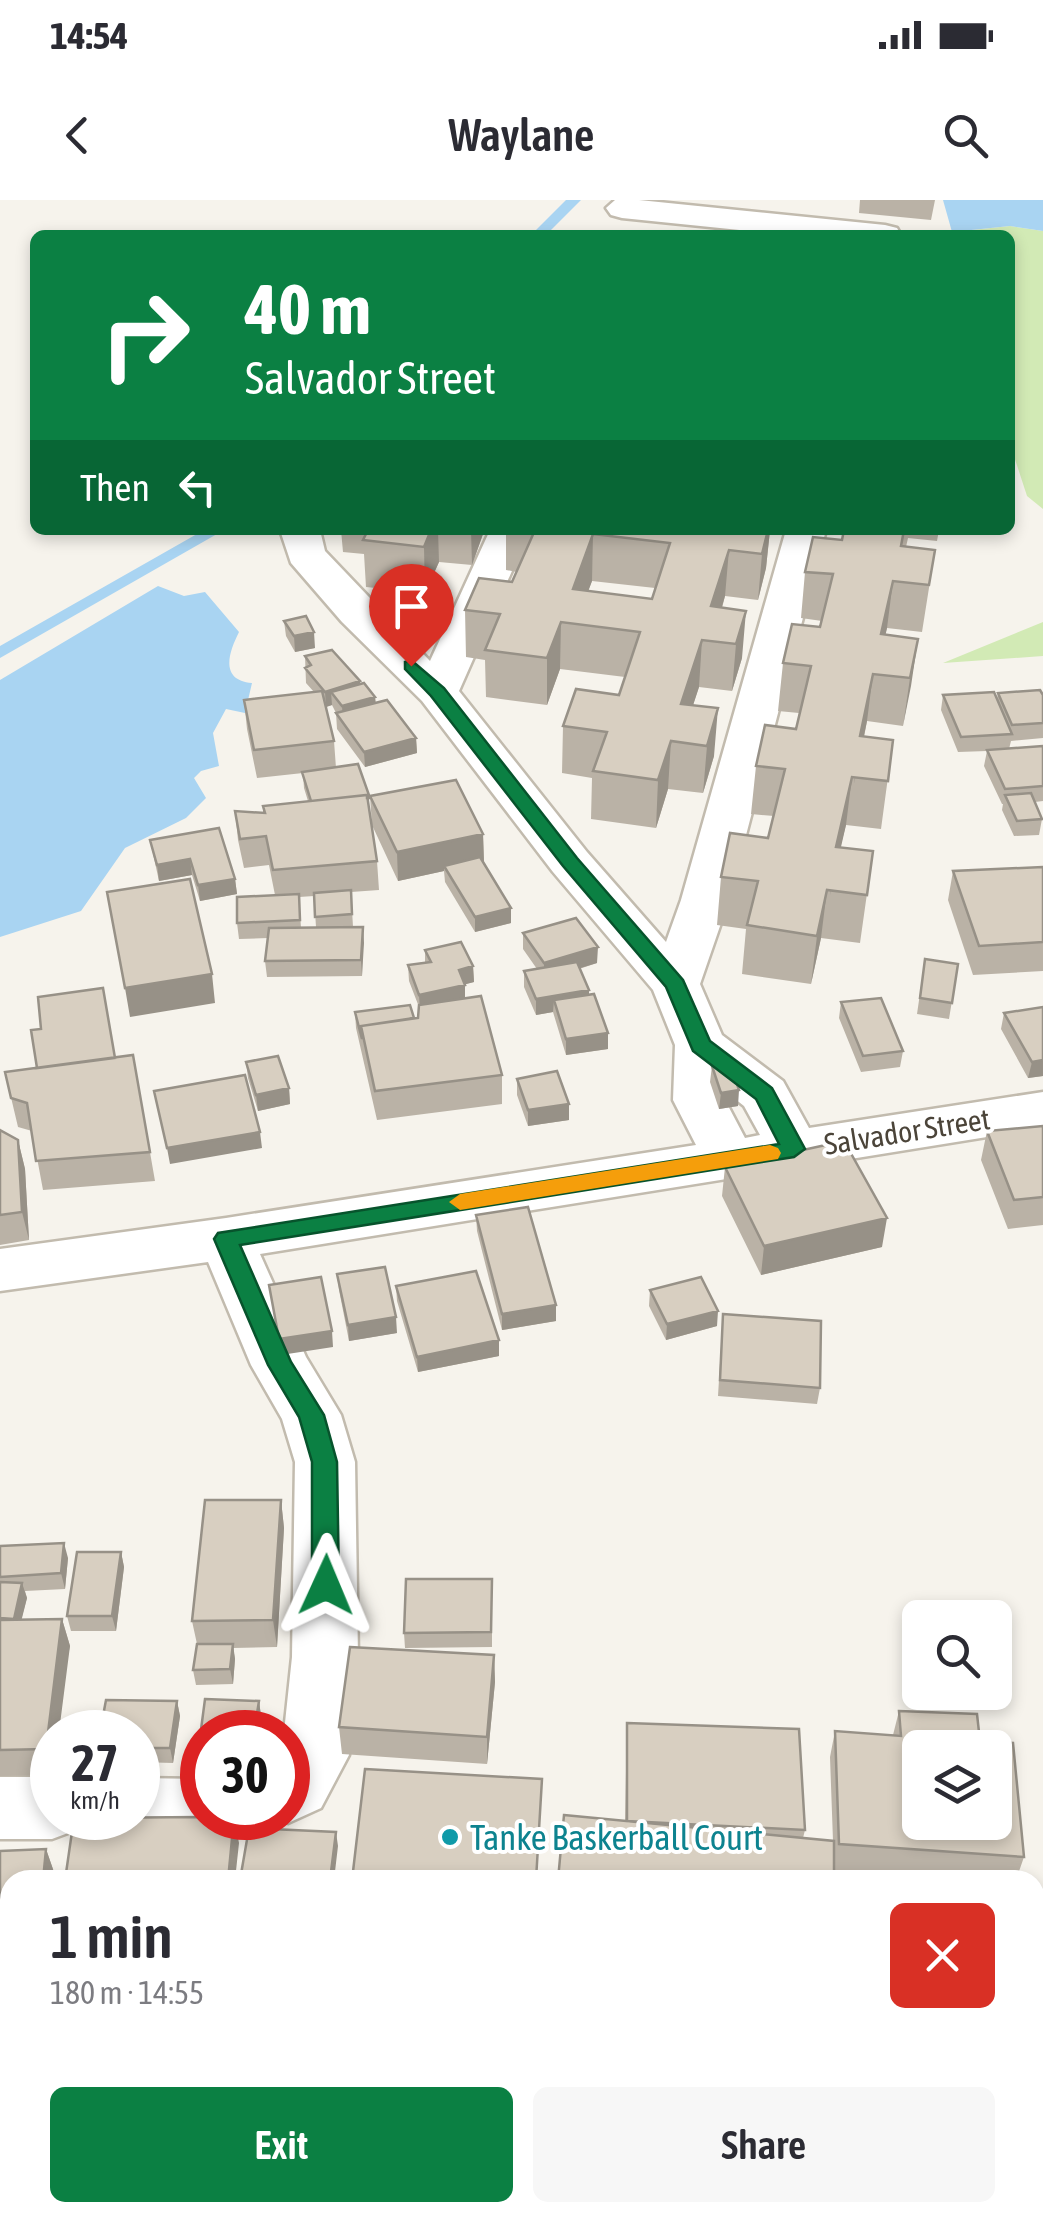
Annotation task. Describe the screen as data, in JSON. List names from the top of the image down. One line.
{"streets":{"street":["Salvador Street"]},"places":["Tanke Baskerball Court"],"page":{"status":"14:54","header":"Waylane","turn":["40 m","Salvador Street"],"then":"Then","speed":"27 km/h","limit":"30","heading":["1 min","180 m · 14:55"],"buttons":["Exit","Share"]}}
